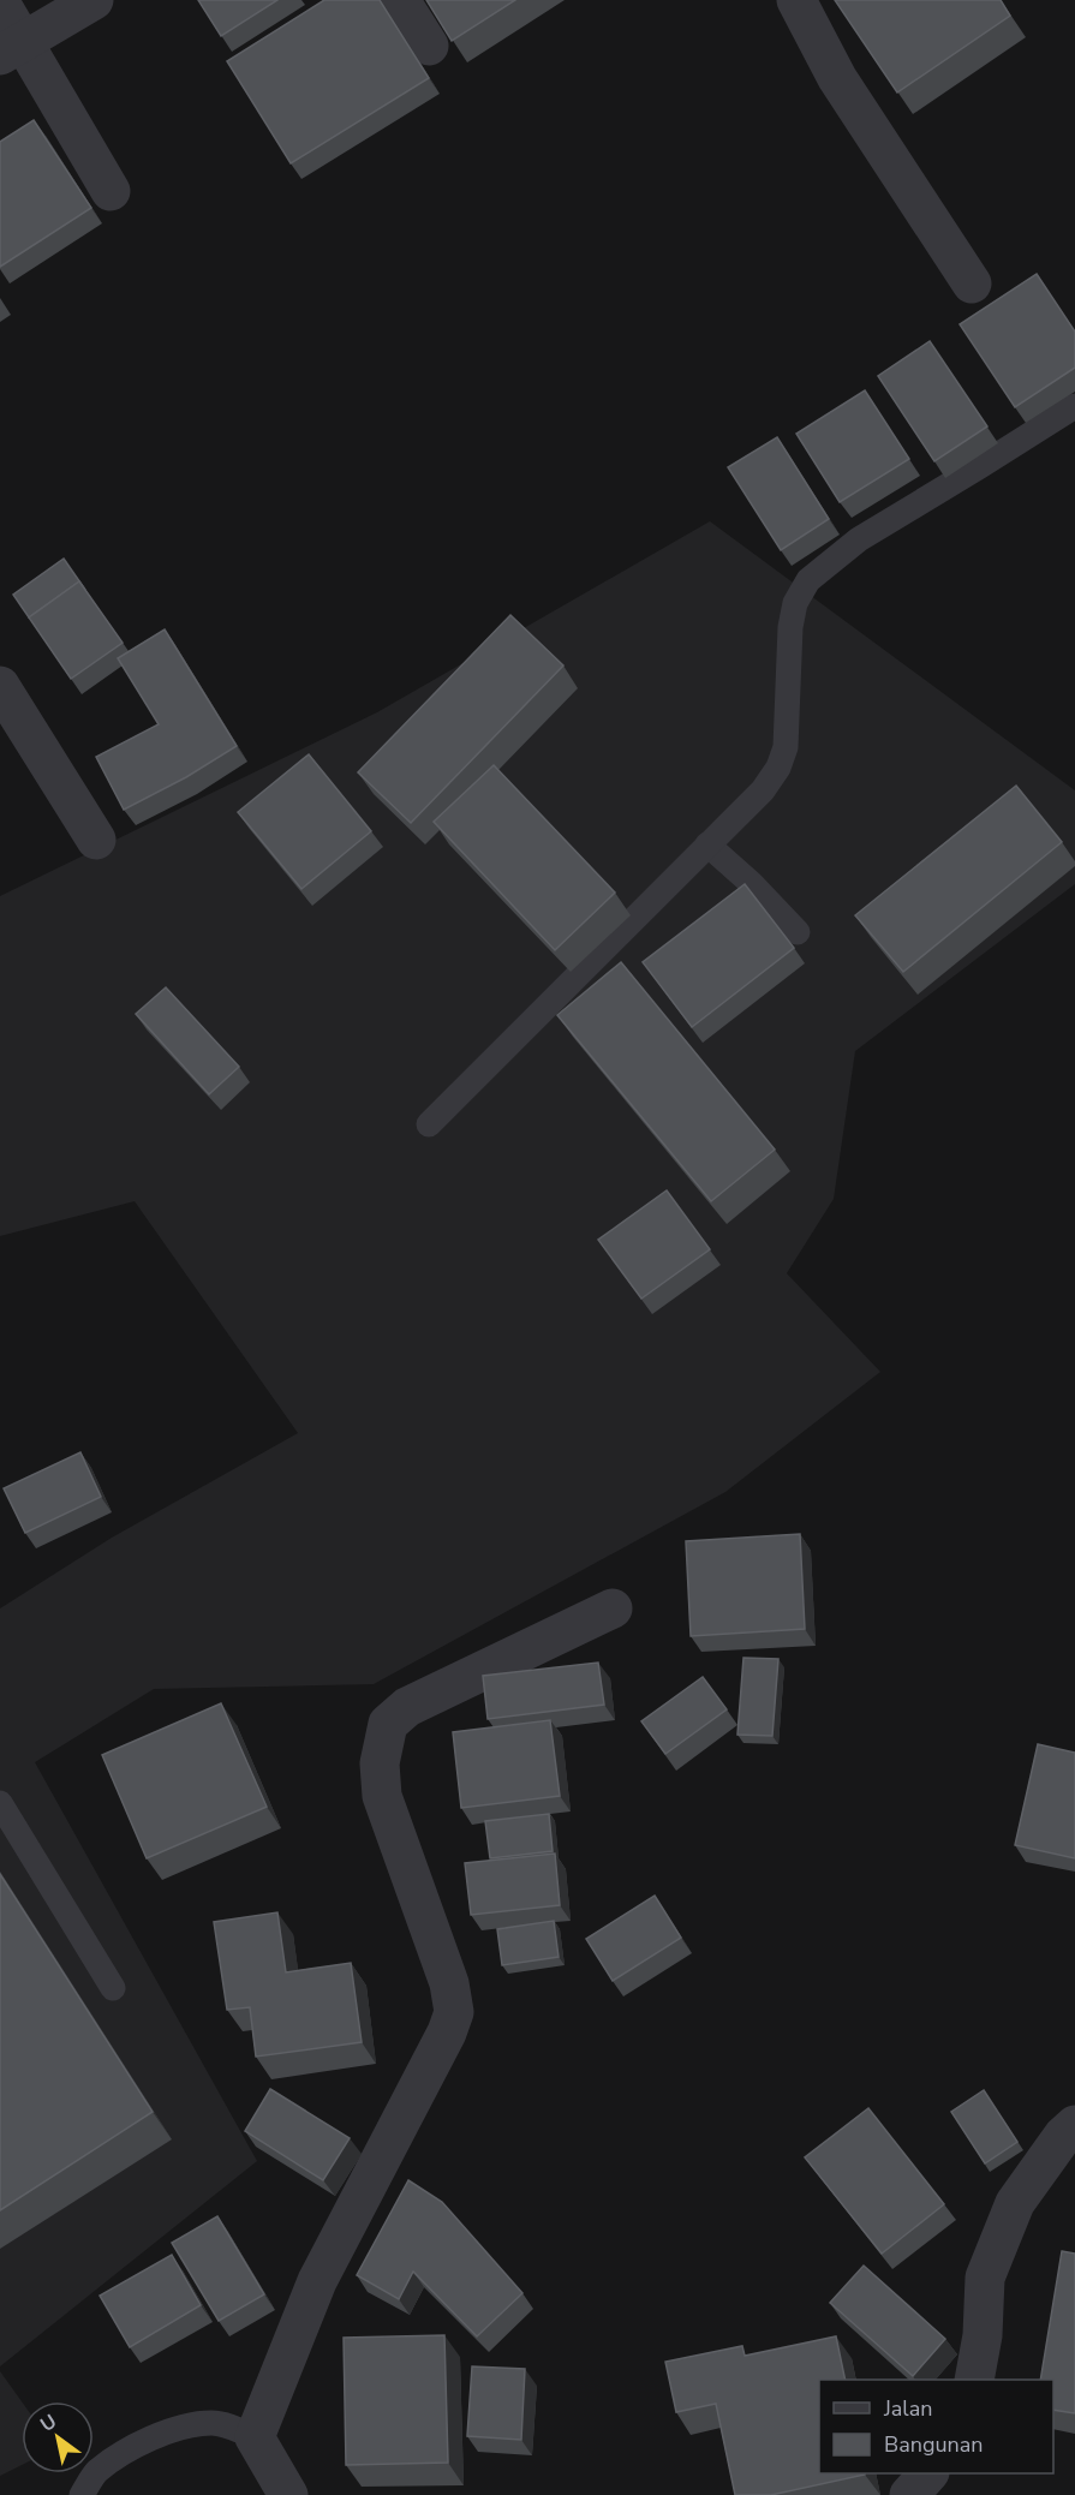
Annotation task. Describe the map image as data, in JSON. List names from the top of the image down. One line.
{"legend":["Jalan","Bangunan"],"north":"top left"}
